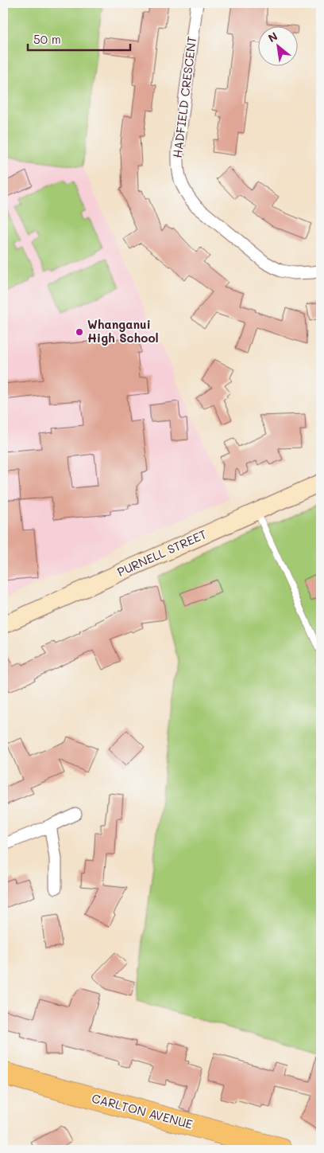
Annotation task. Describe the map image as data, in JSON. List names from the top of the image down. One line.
{"streets":{"highway":["CARLTON AVENUE"],"main road":["PURNELL STREET"],"street":["HADFIELD CRESCENT"]},"places":["Whanganui High School"],"scale_bar":"50 m","north":"top left"}
